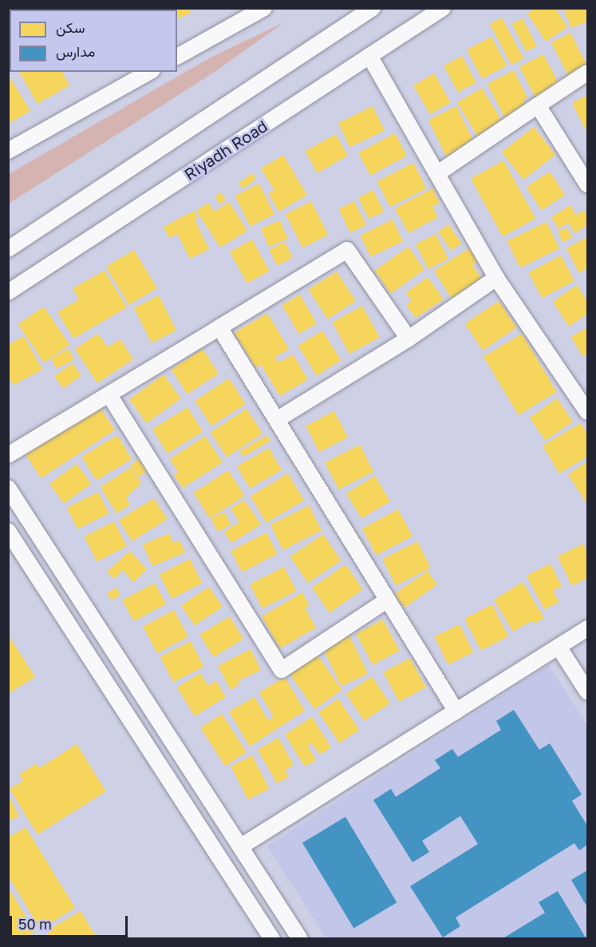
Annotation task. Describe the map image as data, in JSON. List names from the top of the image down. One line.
{"streets":{"street":["Riyadh Road"]},"legend":["سكن","مدارس"],"scale_bar":"50 m"}
